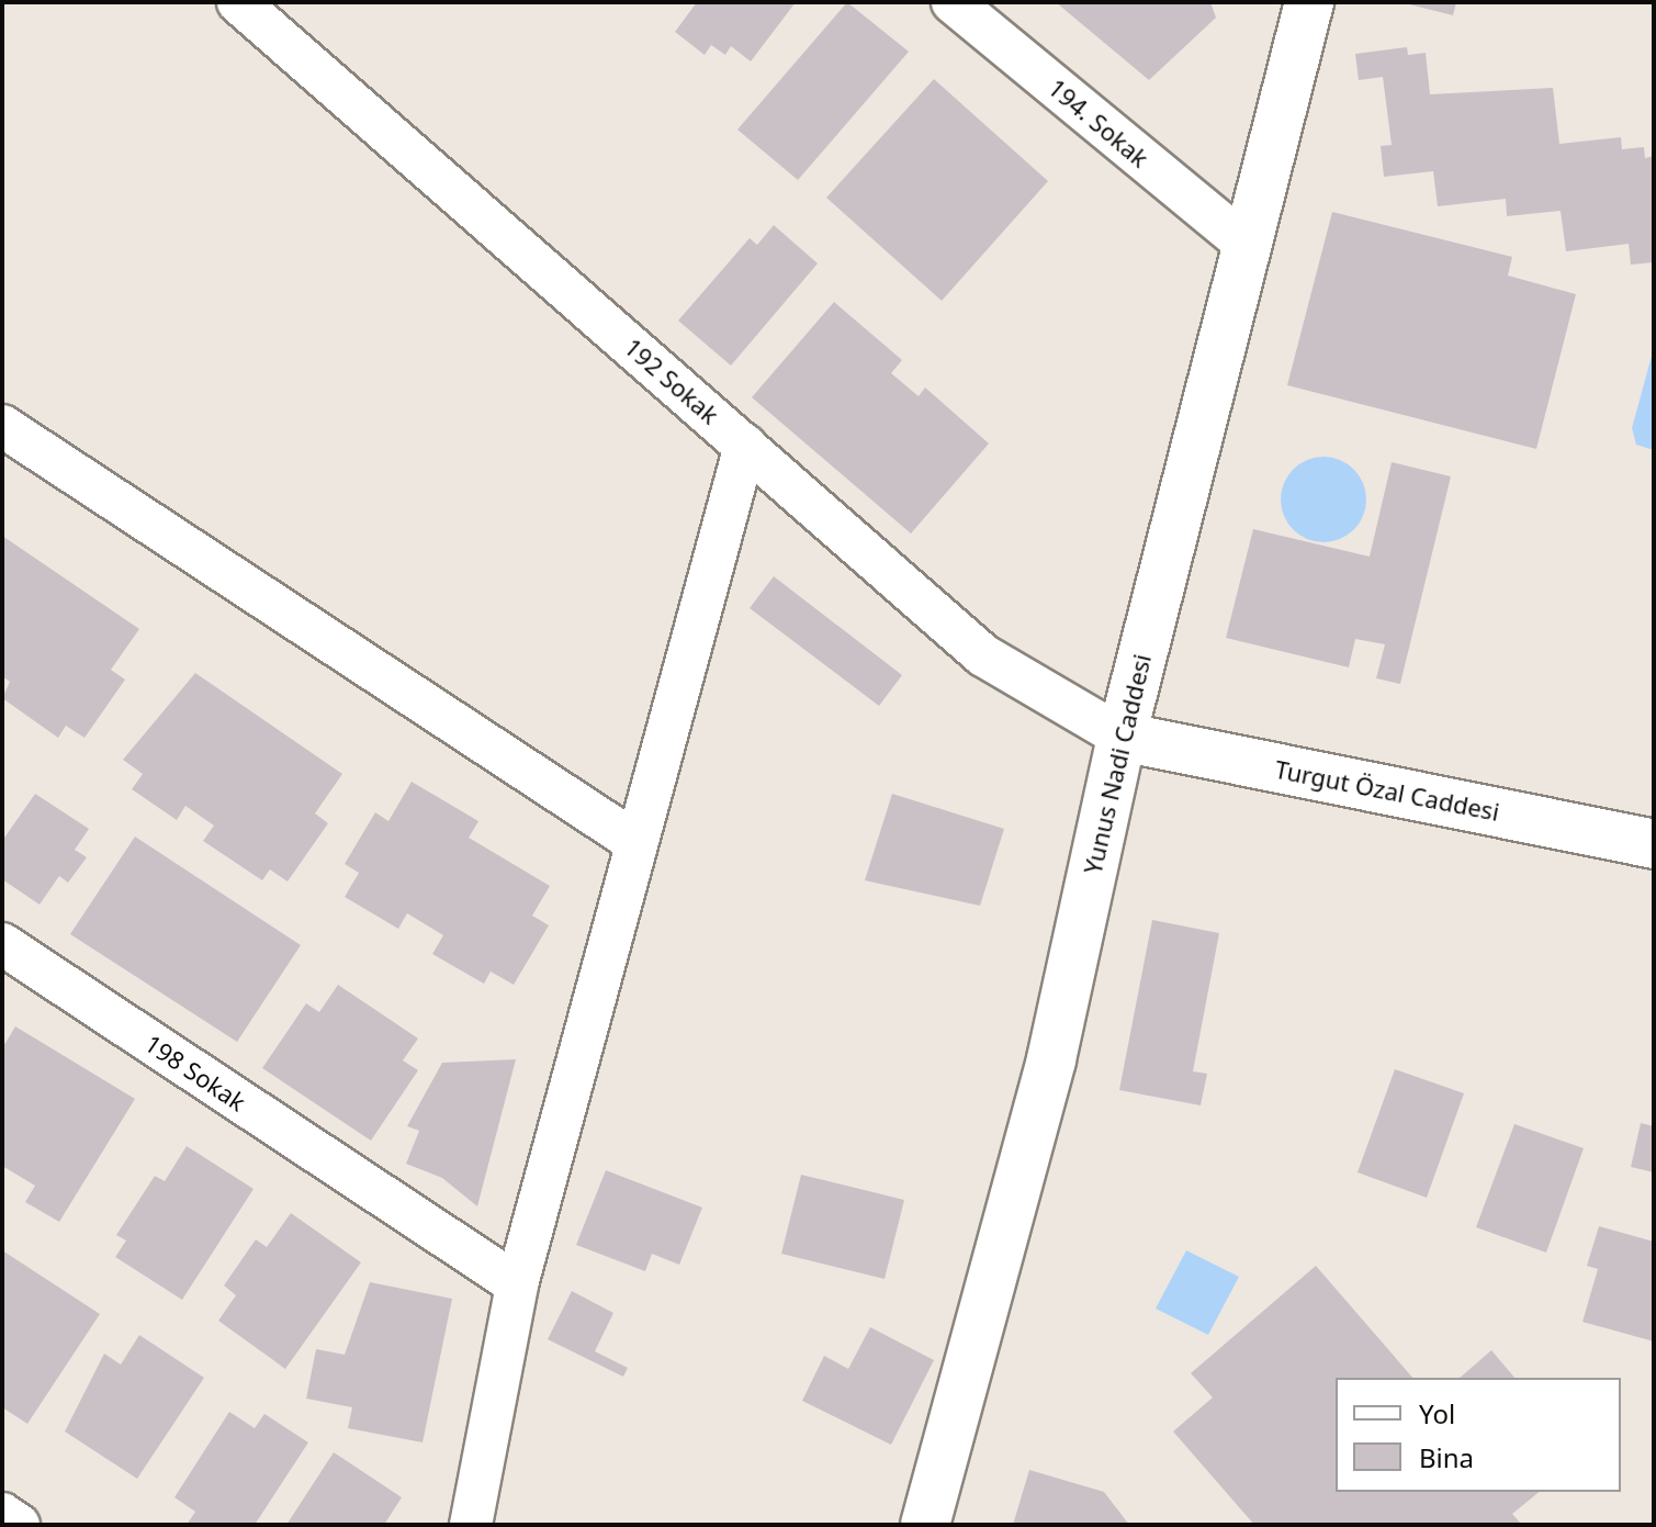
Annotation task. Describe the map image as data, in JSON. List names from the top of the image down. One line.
{"streets":{"street":["194. Sokak","192 Sokak","Yunus Nadi Caddesi","Turgut Özal Caddesi","198 Sokak"]},"crossings":[["194. Sokak","Yunus Nadi Caddesi"],["192 Sokak","Yunus Nadi Caddesi"],["192 Sokak","Turgut Özal Caddesi"],["Yunus Nadi Caddesi","Turgut Özal Caddesi"]],"legend":["Yol","Bina"]}
